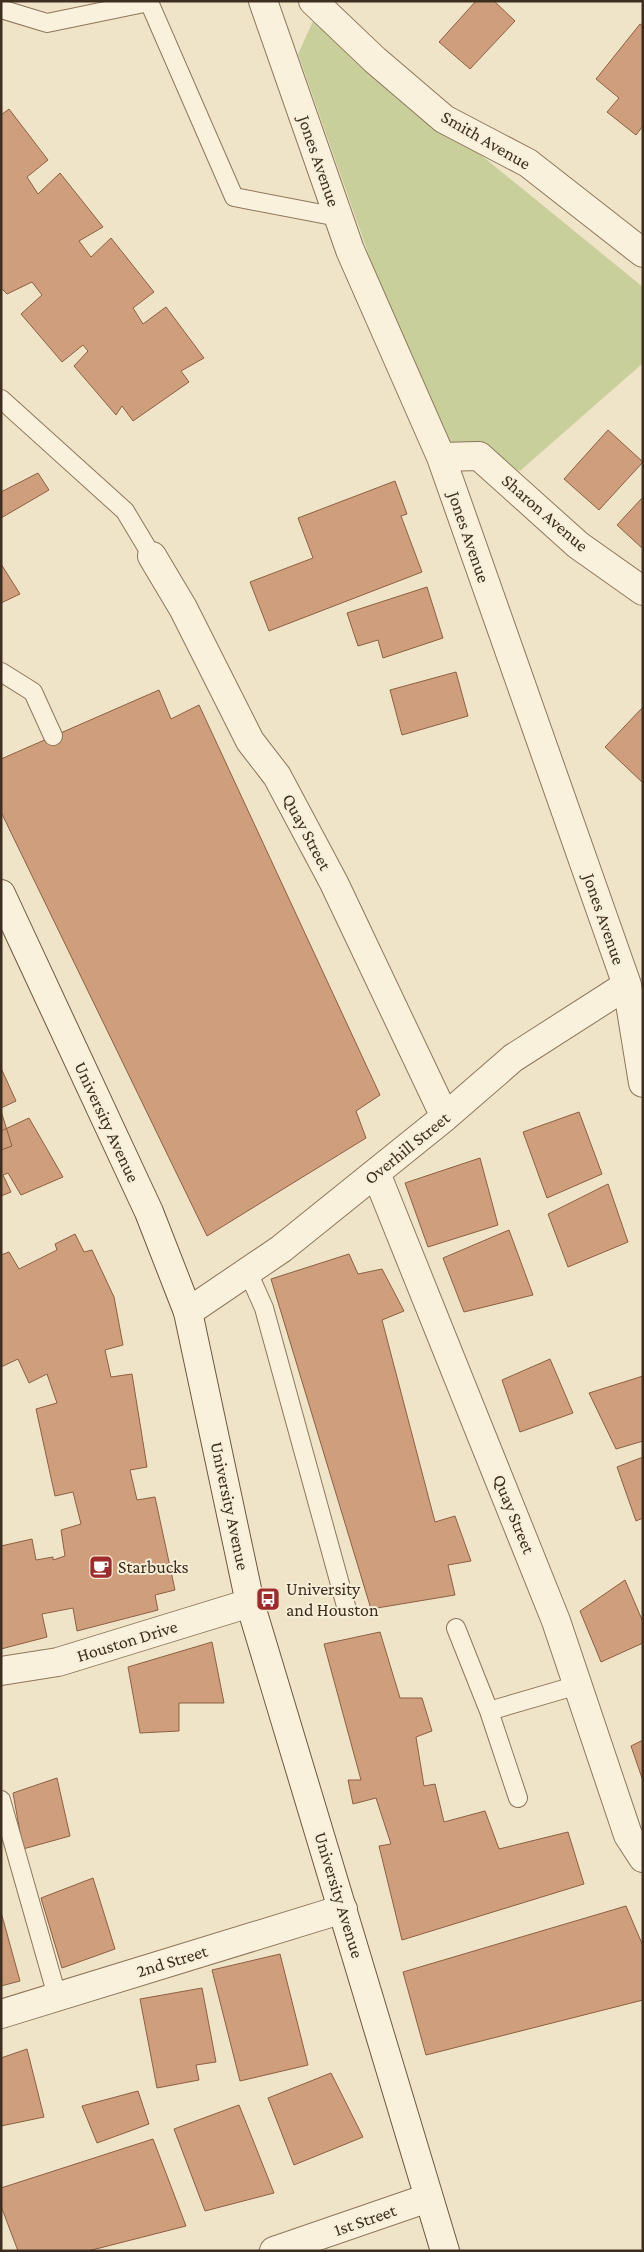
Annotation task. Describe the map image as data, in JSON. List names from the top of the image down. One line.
{"streets":{"street":["Smith Avenue","Jones Avenue","Sharon Avenue","Quay Street","University Avenue","Overhill Street","Houston Drive","2nd Street","1st Street"]},"crossings":[["Jones Avenue","Sharon Avenue"],["Jones Avenue","Overhill Street"],["Quay Street","Overhill Street"],["University Avenue","Overhill Street"],["University Avenue","Houston Drive"],["University Avenue","2nd Street"],["University Avenue","1st Street"]],"places":{"cafe":["Starbucks"],"bus stop":["University and Houston"]}}
